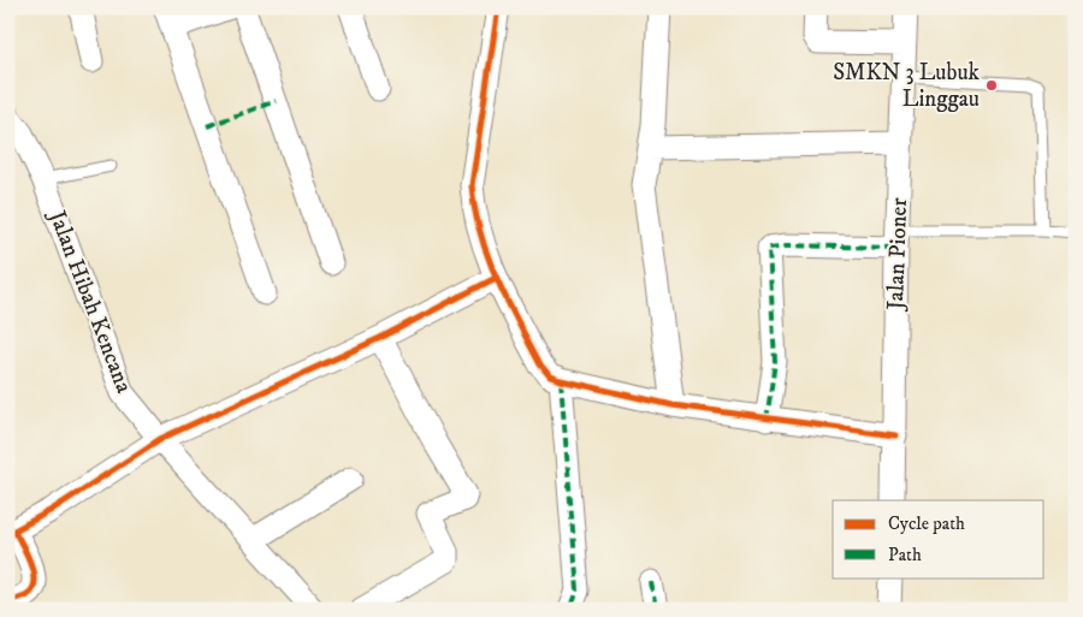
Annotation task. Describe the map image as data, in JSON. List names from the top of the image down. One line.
{"streets":{"street":["Jalan Pioner","Jalan Hibah Kencana"]},"places":["SMKN 3 Lubuk Linggau"],"legend":["Cycle path","Path"]}
